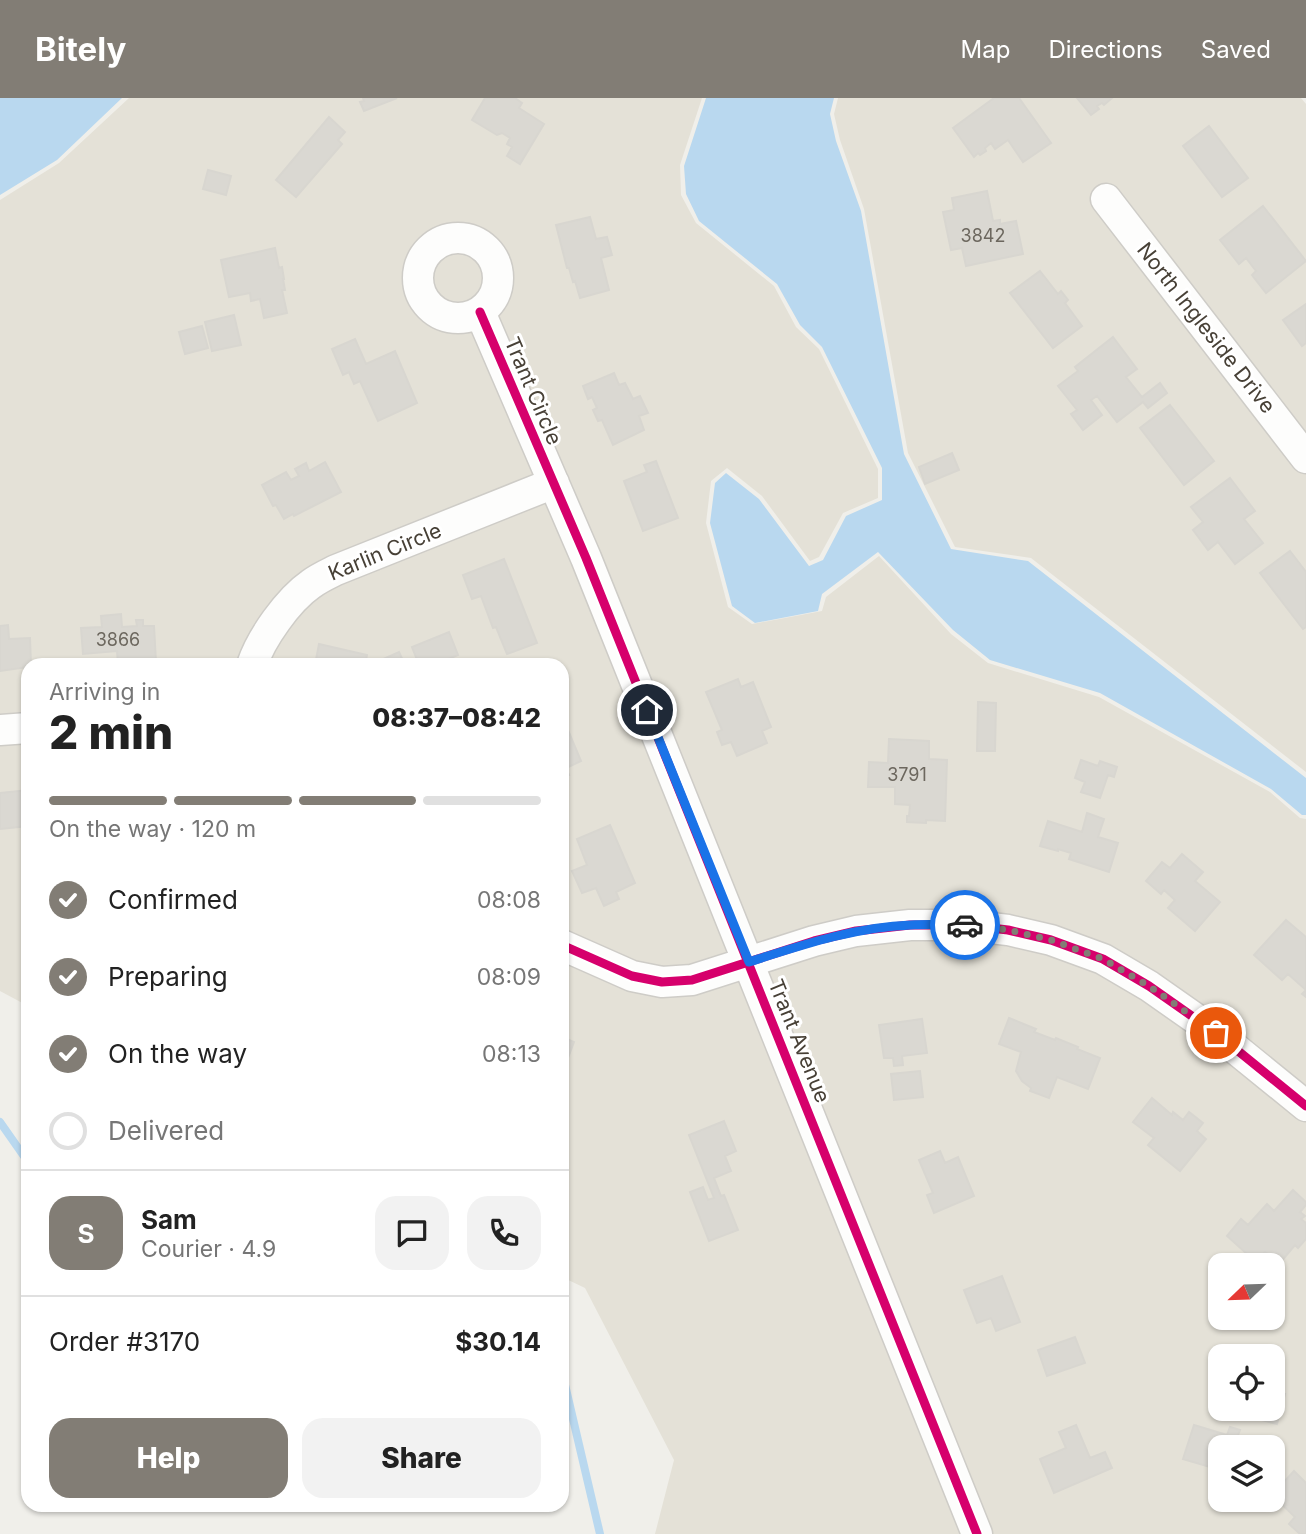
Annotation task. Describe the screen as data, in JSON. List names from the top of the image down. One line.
{"streets":{"street":["North Ingleside Drive","Trant Circle","Karlin Circle","Trant Avenue"]},"crossings":[["Trant Circle","Karlin Circle"],["Trant Circle","Trant Avenue"],["Karlin Circle","Trant Avenue"]],"house_numbers":["3842","3866","3791"],"north":"bottom left","page":{"header":"Bitely","nav":["Map","Directions","Saved"],"heading":["2 min","Arriving in","08:37–08:42"],"panel":["Sam","Courier · 4.9","Order #3170","$30.14"],"bar":"On the way · 120 m","list":[["Confirmed","08:08"],["Preparing","08:09"],["On the way","08:13"],"Delivered"],"round":"S","buttons":["Help","Share"]}}
